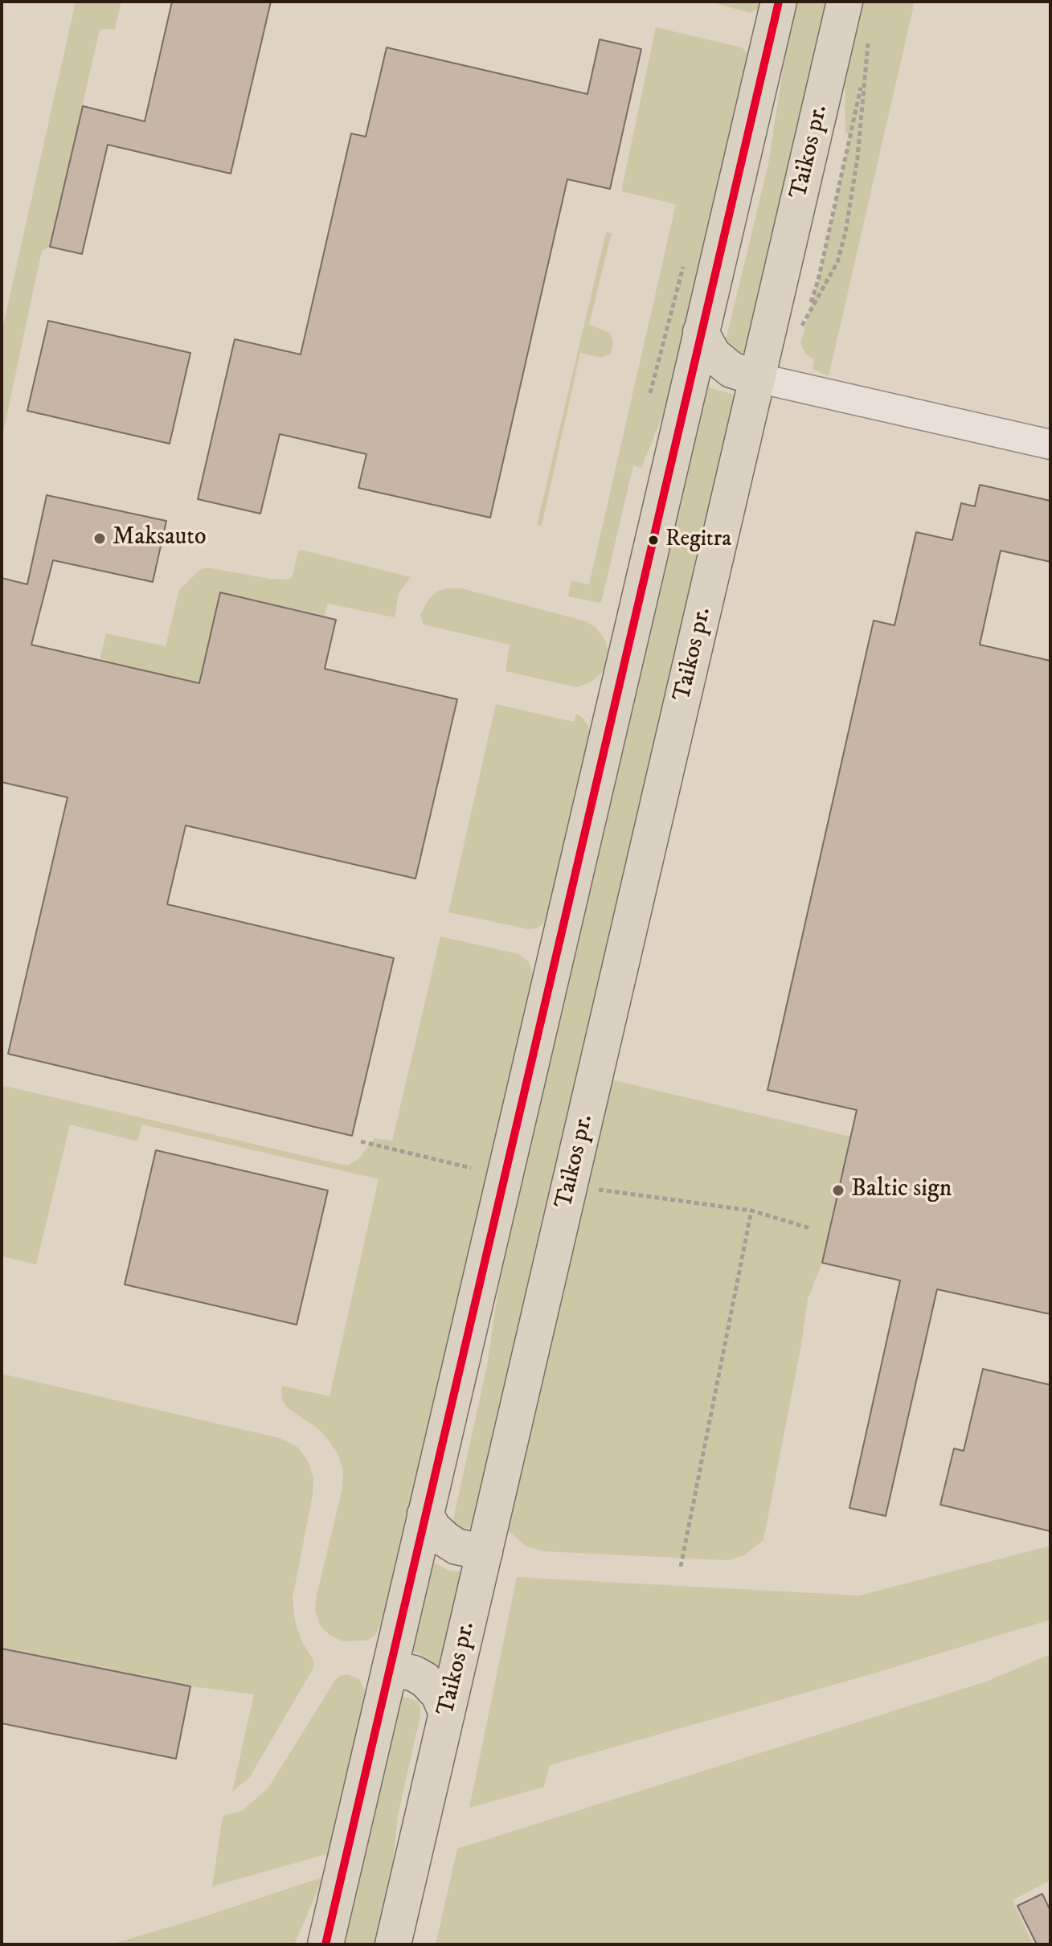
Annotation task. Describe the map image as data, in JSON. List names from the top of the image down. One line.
{"streets":{"main road":["Taikos pr."]},"places":["Maksauto","Regitra","Baltic sign"]}
